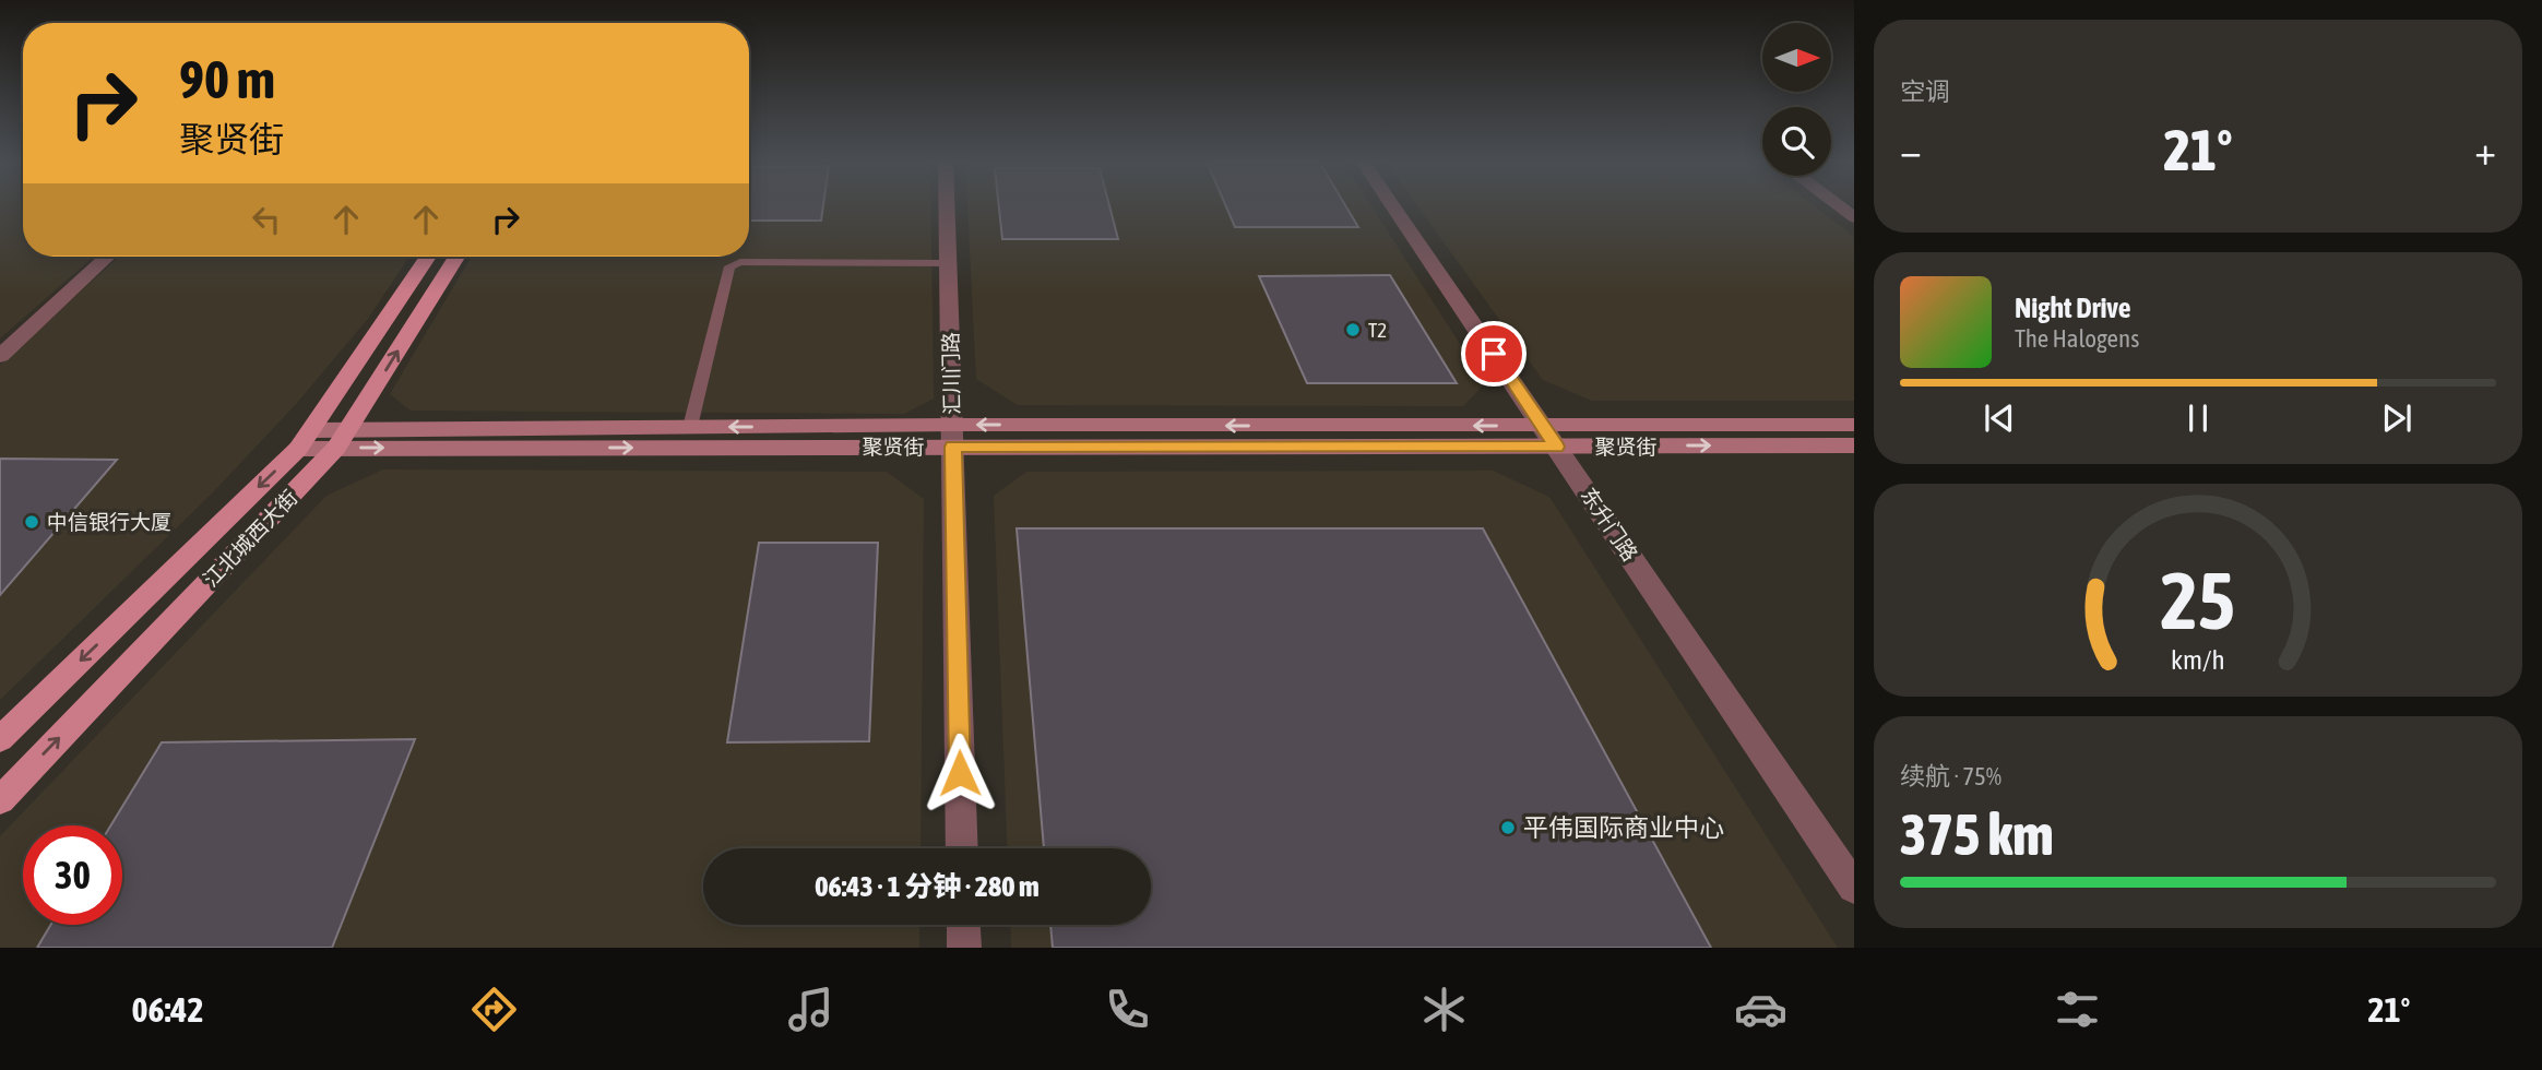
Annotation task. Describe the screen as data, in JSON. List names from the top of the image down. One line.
{"streets":{"main road":["江北城西大街"],"street":["汇川门路","聚贤街","东升门路"]},"crossings":[["汇川门路","聚贤街"],["聚贤街","东升门路"],["聚贤街","江北城西大街"]],"places":["T2","中信银行大厦","平伟国际商业中心"],"north":"right","page":{"tile":["空调",["续航 · 75%","375 km"]],"turn":["90 m","聚贤街"],"heat":["−","21°","+"],"song":["Night Drive","The Halogens"],"limit":"30","trip":"06:43 · 1 分钟 · 280 m","tabs":["06:42","21°"],"gauge":["25","km/h"]}}
